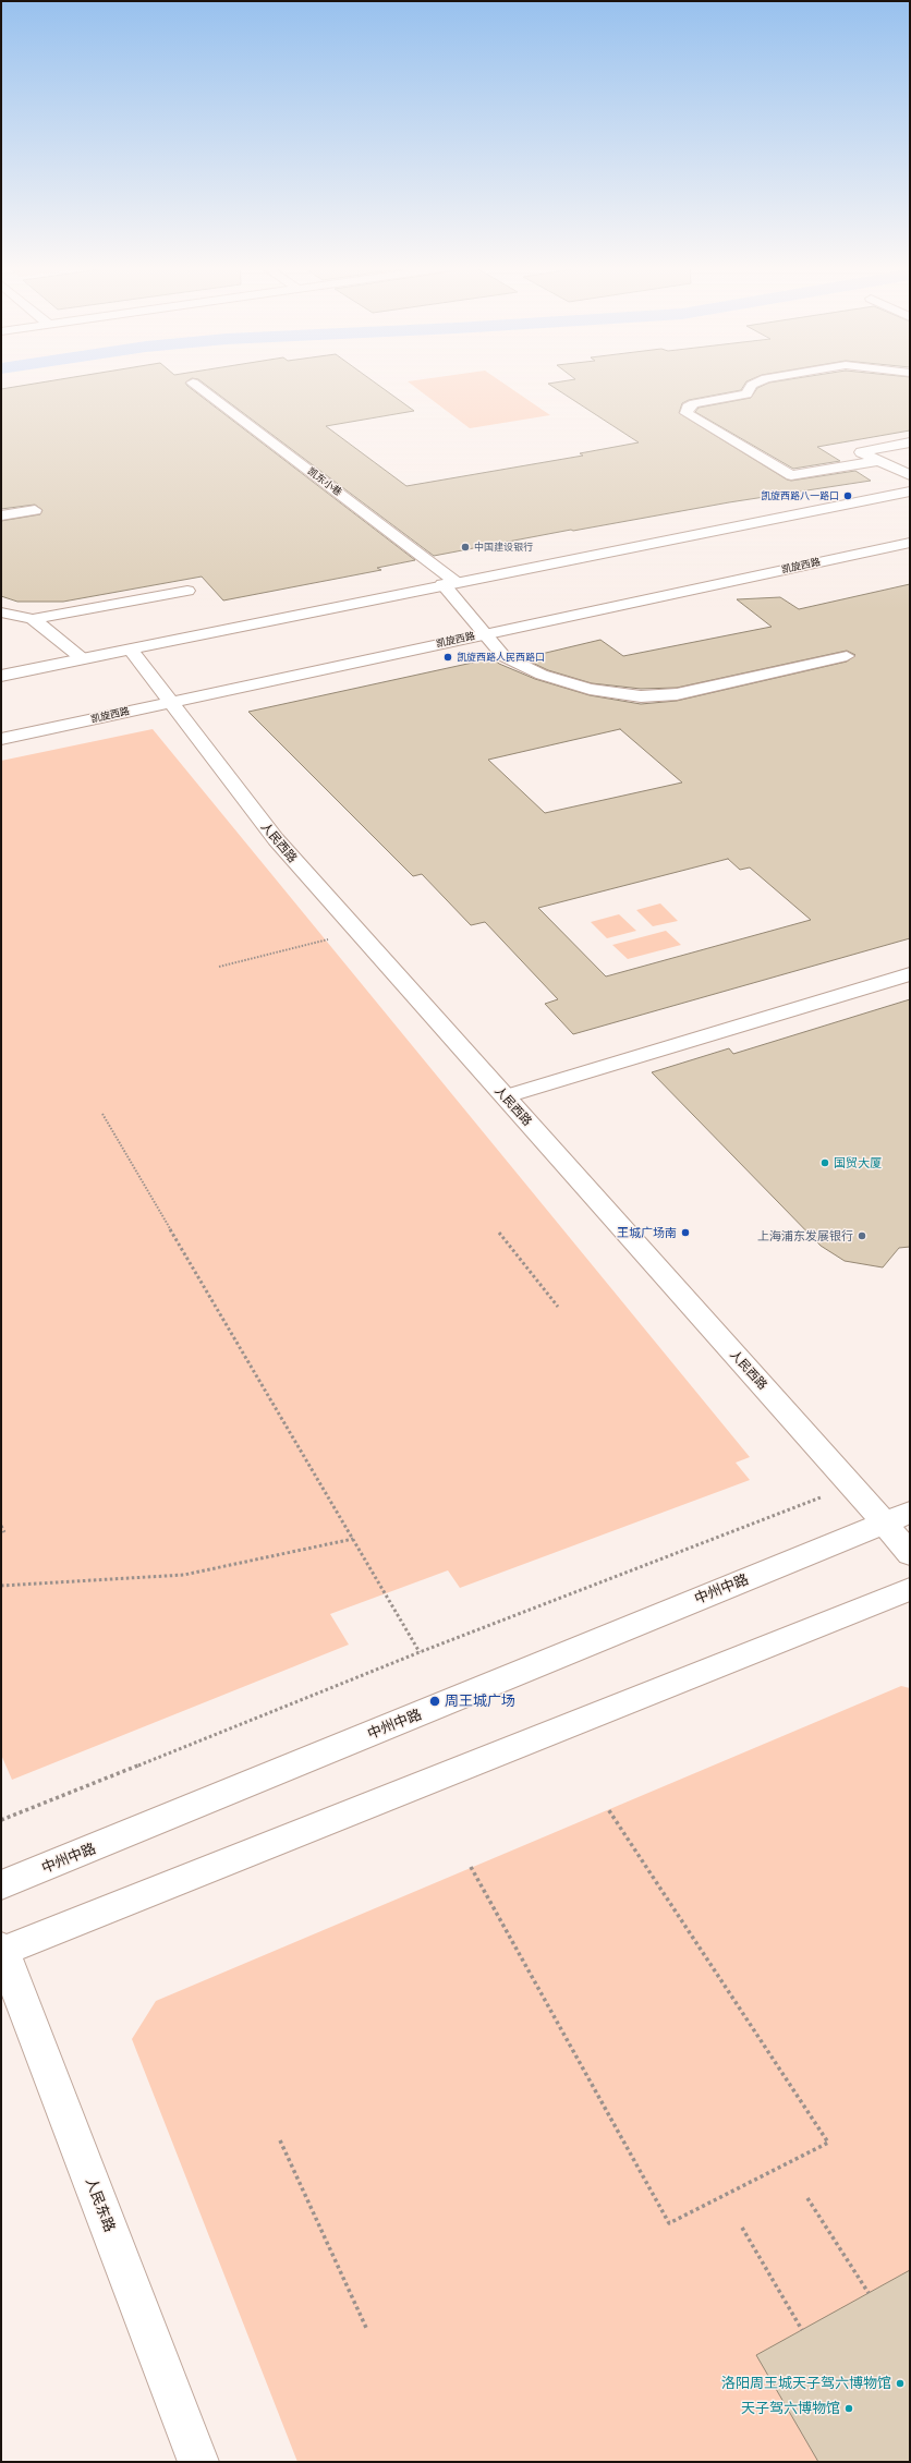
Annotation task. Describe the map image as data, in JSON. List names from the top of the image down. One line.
{"streets":{"main road":["凯东小巷","凯旋西路","人民西路","中州中路","人民东路"]},"crossings":[["凯东小巷","凯旋西路"],["凯旋西路","人民西路"],["人民西路","中州中路"]],"places":["凯旋西路八一路口","中国建设银行","凯旋西路人民西路口","国贸大厦","王城广场南","上海浦东发展银行","周王城广场","洛阳周王城天子驾六博物馆","天子驾六博物馆"]}
